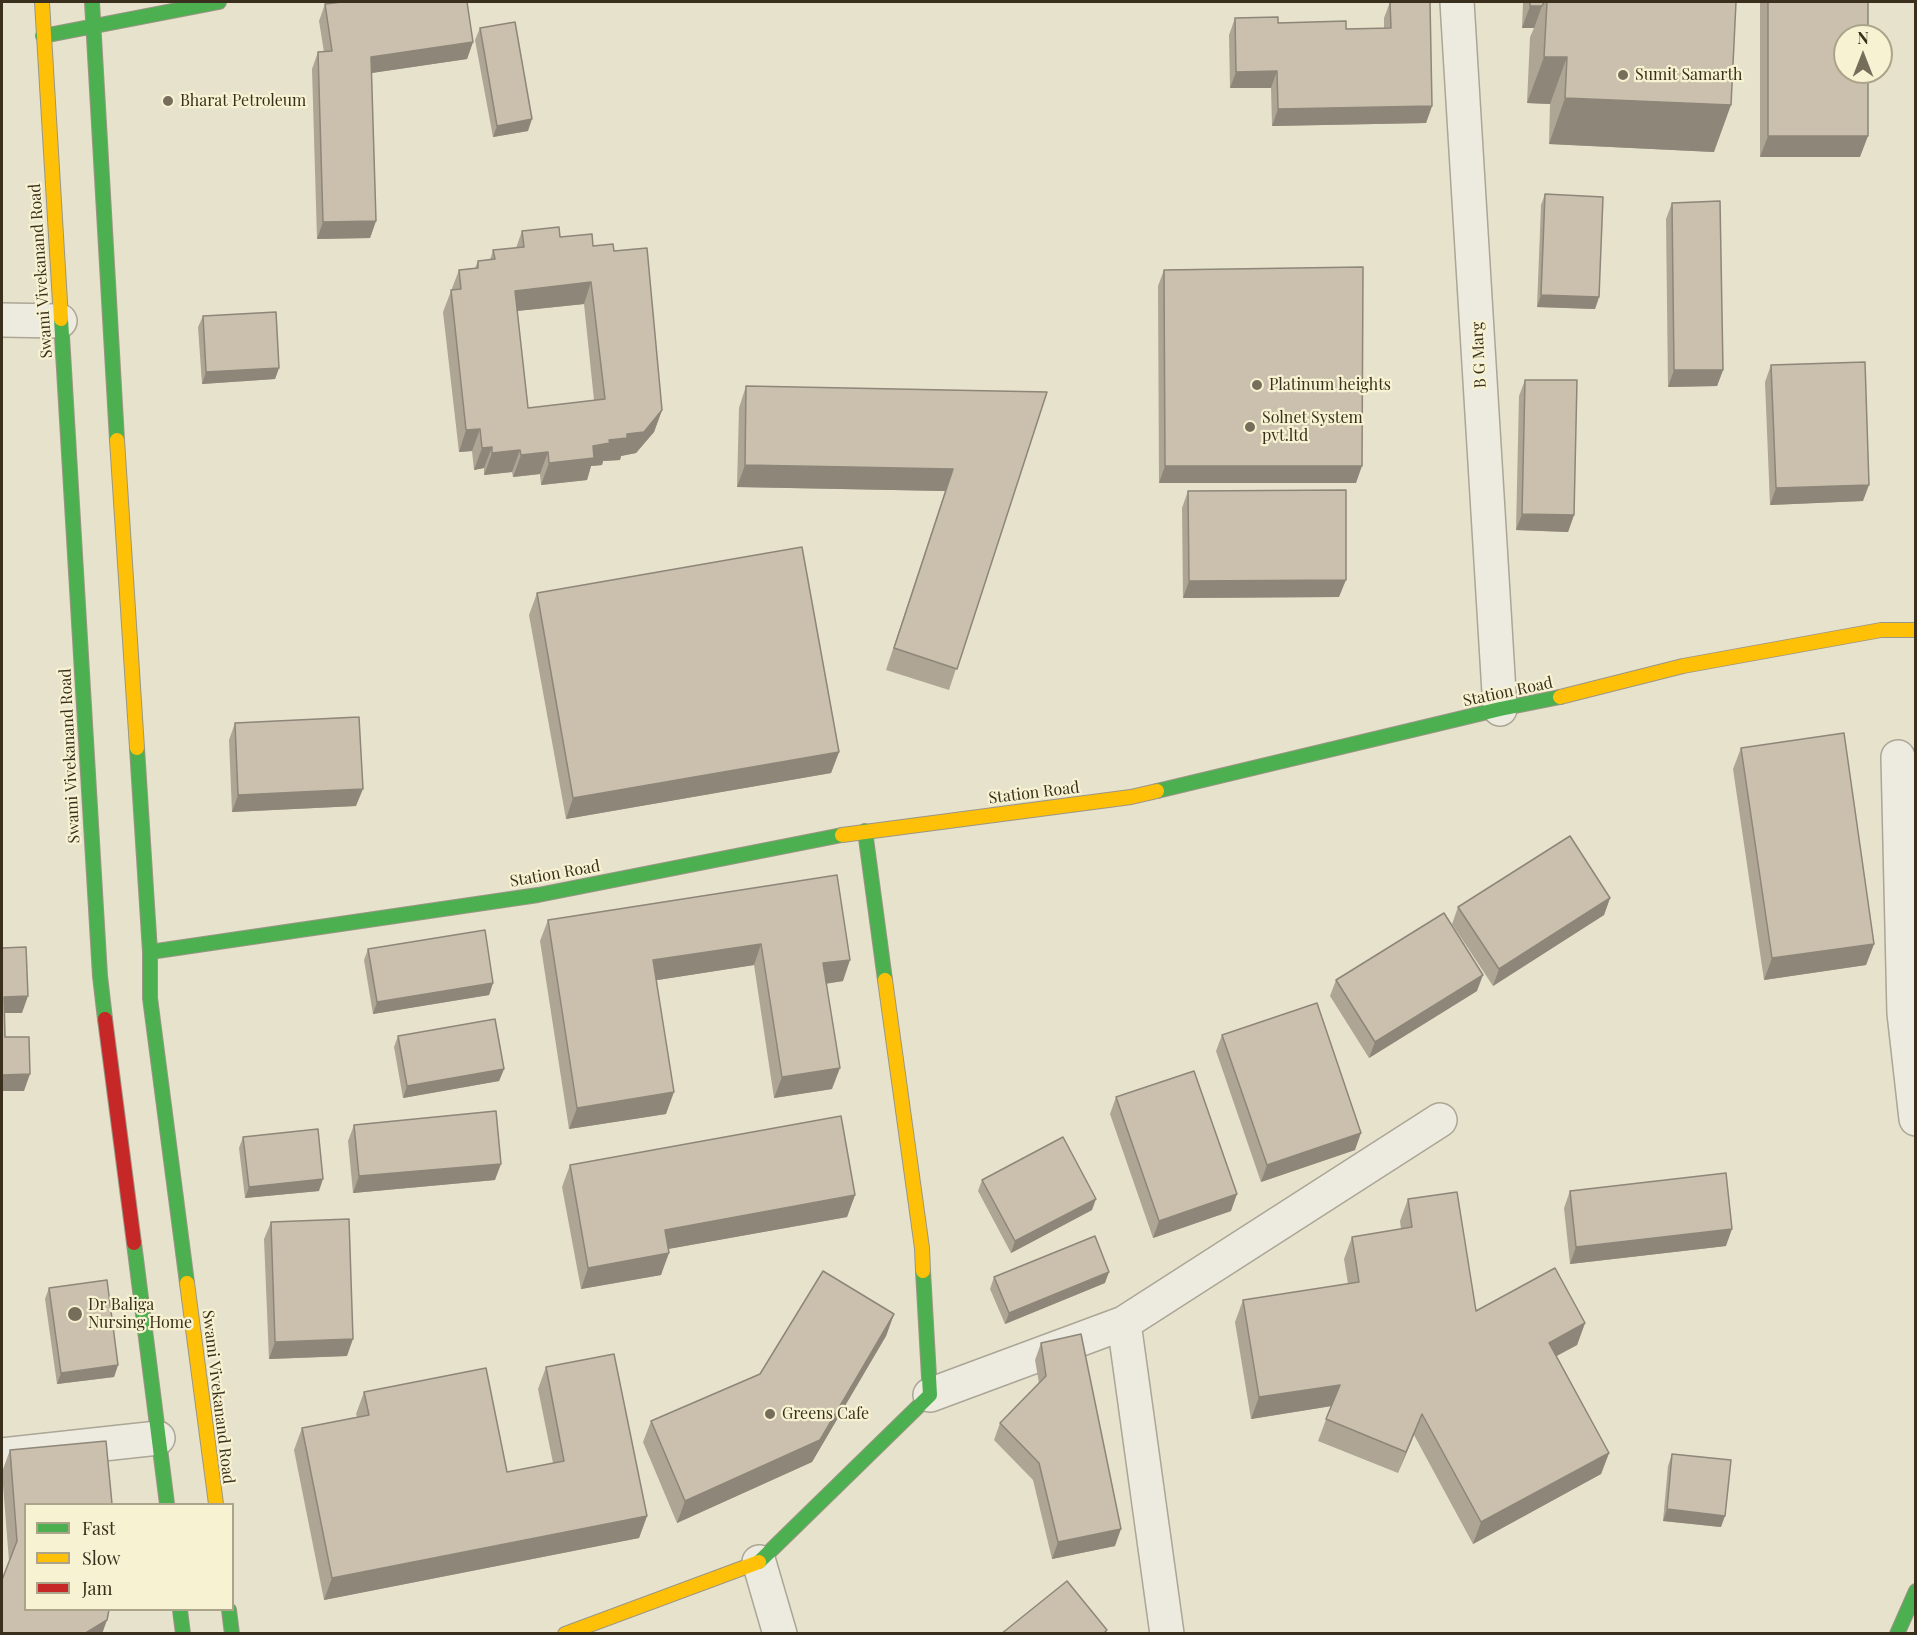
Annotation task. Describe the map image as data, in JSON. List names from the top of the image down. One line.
{"streets":{"main road":["Swami Vivekanand Road","Station Road"],"street":["B G Marg"]},"crossings":[["Swami Vivekanand Road","Station Road"],["B G Marg","Station Road"]],"places":["Sumit Samarth","Bharat Petroleum","Platinum heights","Solnet System pvt.ltd","Dr Baliga Nursing Home","Greens Cafe"],"legend":["Fast","Slow","Jam"],"north":"top"}
